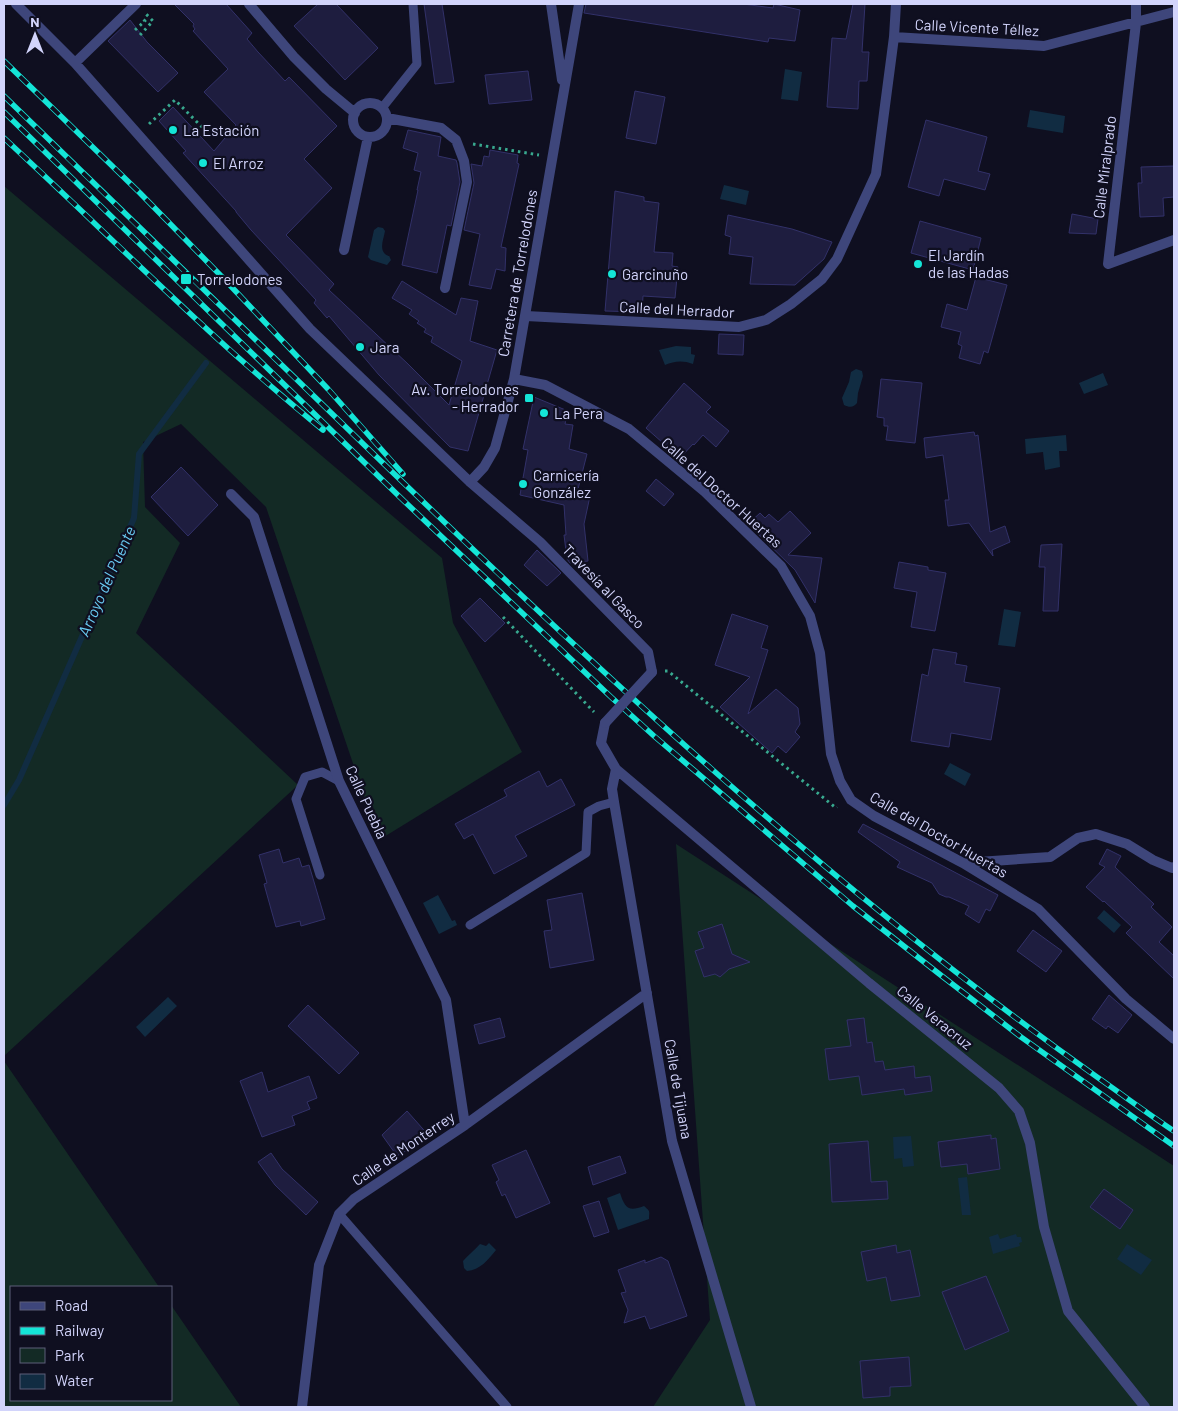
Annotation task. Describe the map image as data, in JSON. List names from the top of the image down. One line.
{"streets":{"street":["Calle Vicente Téllez","Calle Miralprado","Carretera de Torrelodones","Calle del Herrador","Calle del Doctor Huertas","Travesía al Gasco","Calle Puebla","Calle Veracruz","Calle de Tijuana","Calle de Monterrey"]},"crossings":[["Calle Vicente Téllez","Calle Miralprado"],["Calle Vicente Téllez","Calle del Herrador"],["Carretera de Torrelodones","Calle del Herrador"],["Carretera de Torrelodones","Calle del Doctor Huertas"],["Carretera de Torrelodones","Travesía al Gasco"],["Calle Puebla","Calle de Monterrey"],["Calle Veracruz","Calle de Tijuana"],["Calle de Tijuana","Calle de Monterrey"]],"water":["Arroyo del Puente"],"places":{"other":["La Estación","El Arroz","El Jardín de las Hadas","Garcinuño","Jara","La Pera","Carnicería González"],"transit":["Torrelodones","Av. Torrelodones - Herrador"]},"legend":["Road","Railway","Park","Water"],"north":"top"}
